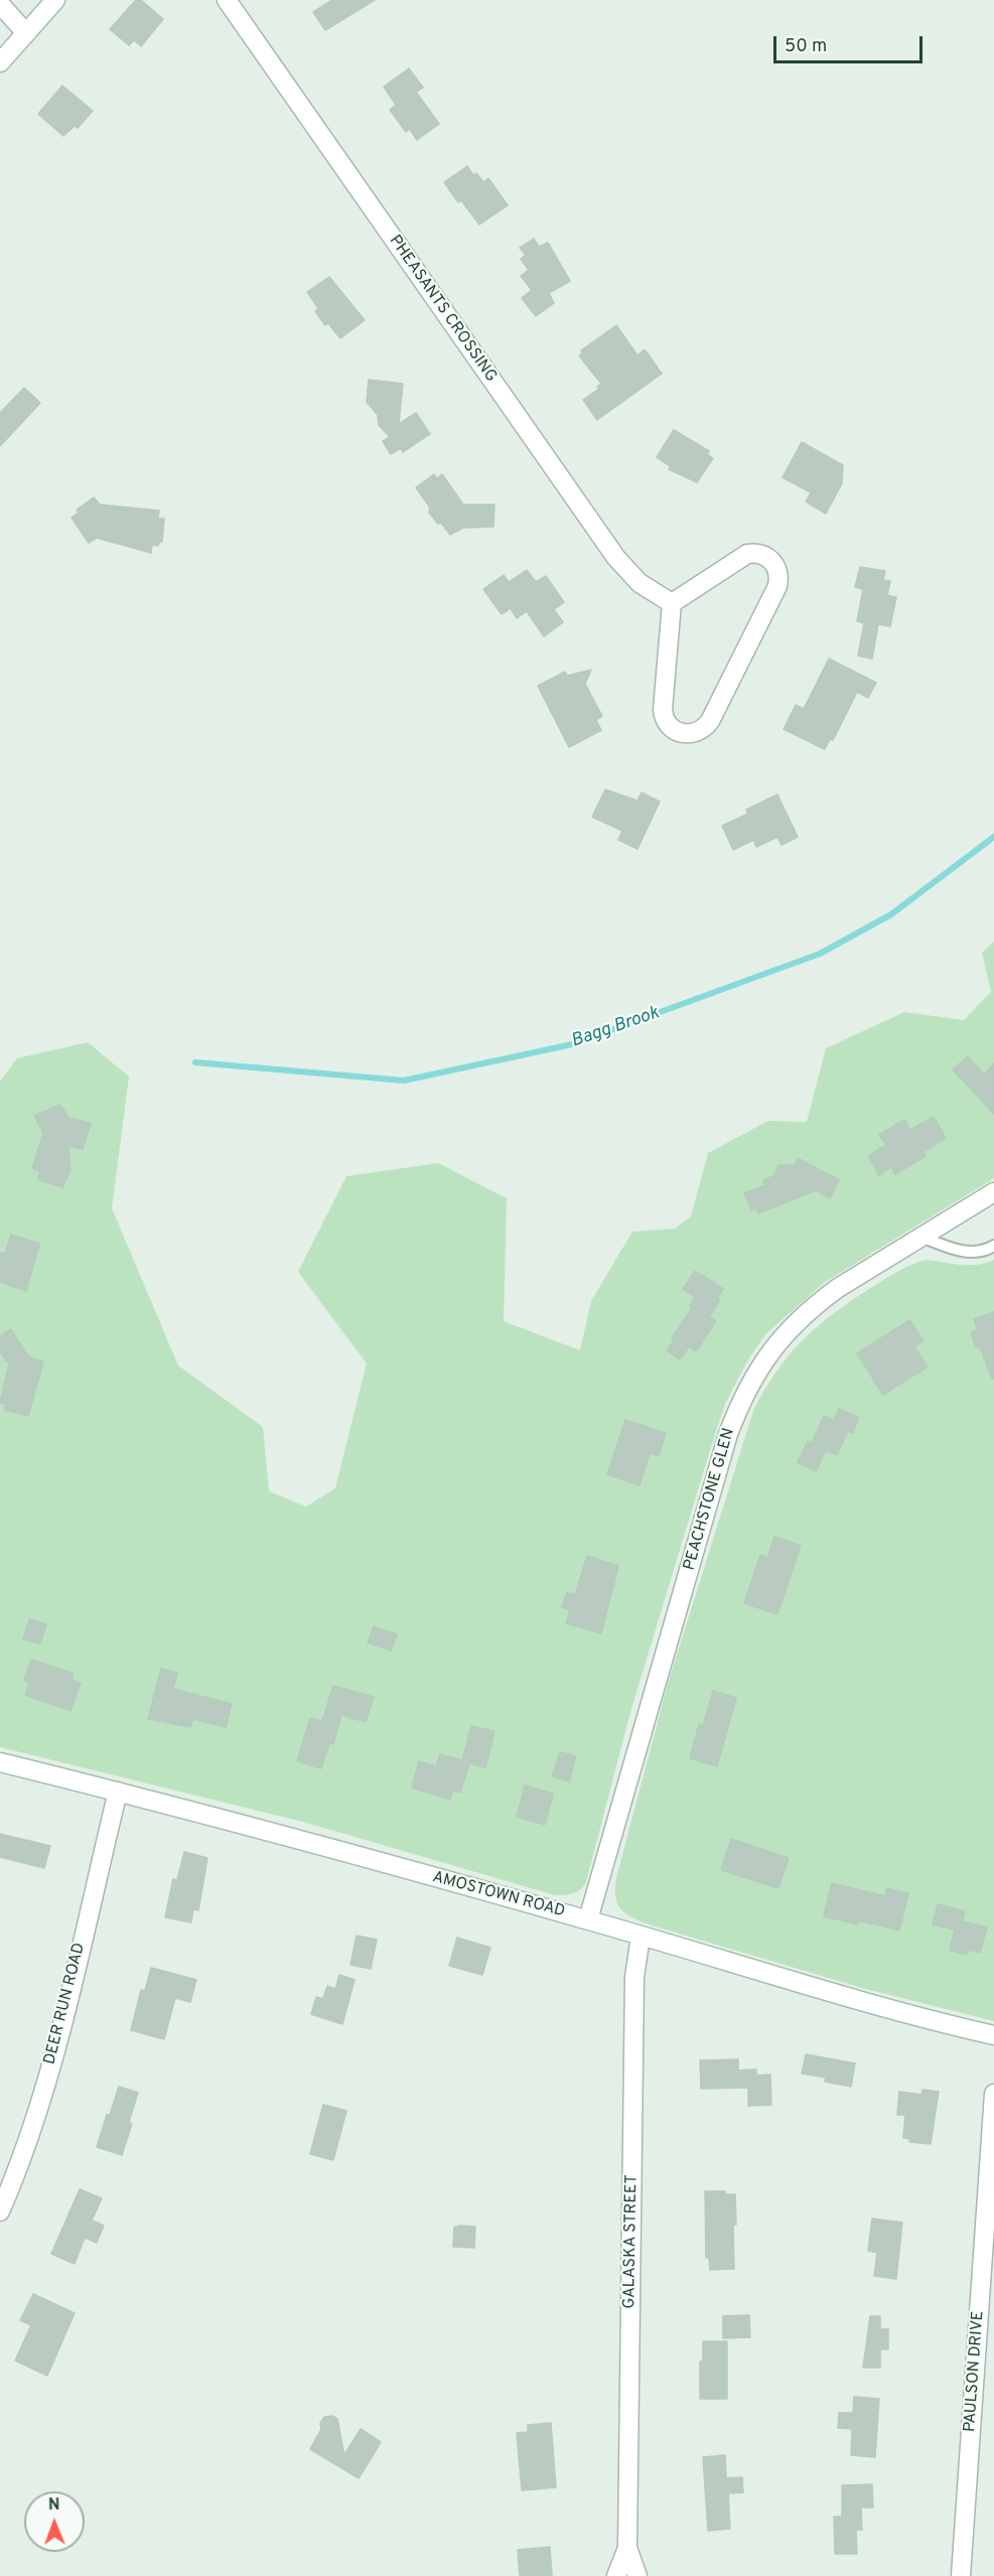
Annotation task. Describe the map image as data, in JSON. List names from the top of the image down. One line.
{"streets":{"street":["PHEASANTS CROSSING","PEACHSTONE GLEN","AMOSTOWN ROAD","DEER RUN ROAD","GALASKA STREET","PAULSON DRIVE"]},"crossings":[["PEACHSTONE GLEN","AMOSTOWN ROAD"],["AMOSTOWN ROAD","DEER RUN ROAD"],["AMOSTOWN ROAD","GALASKA STREET"]],"water":["Bagg Brook"],"scale_bar":"50 m","north":"top"}
